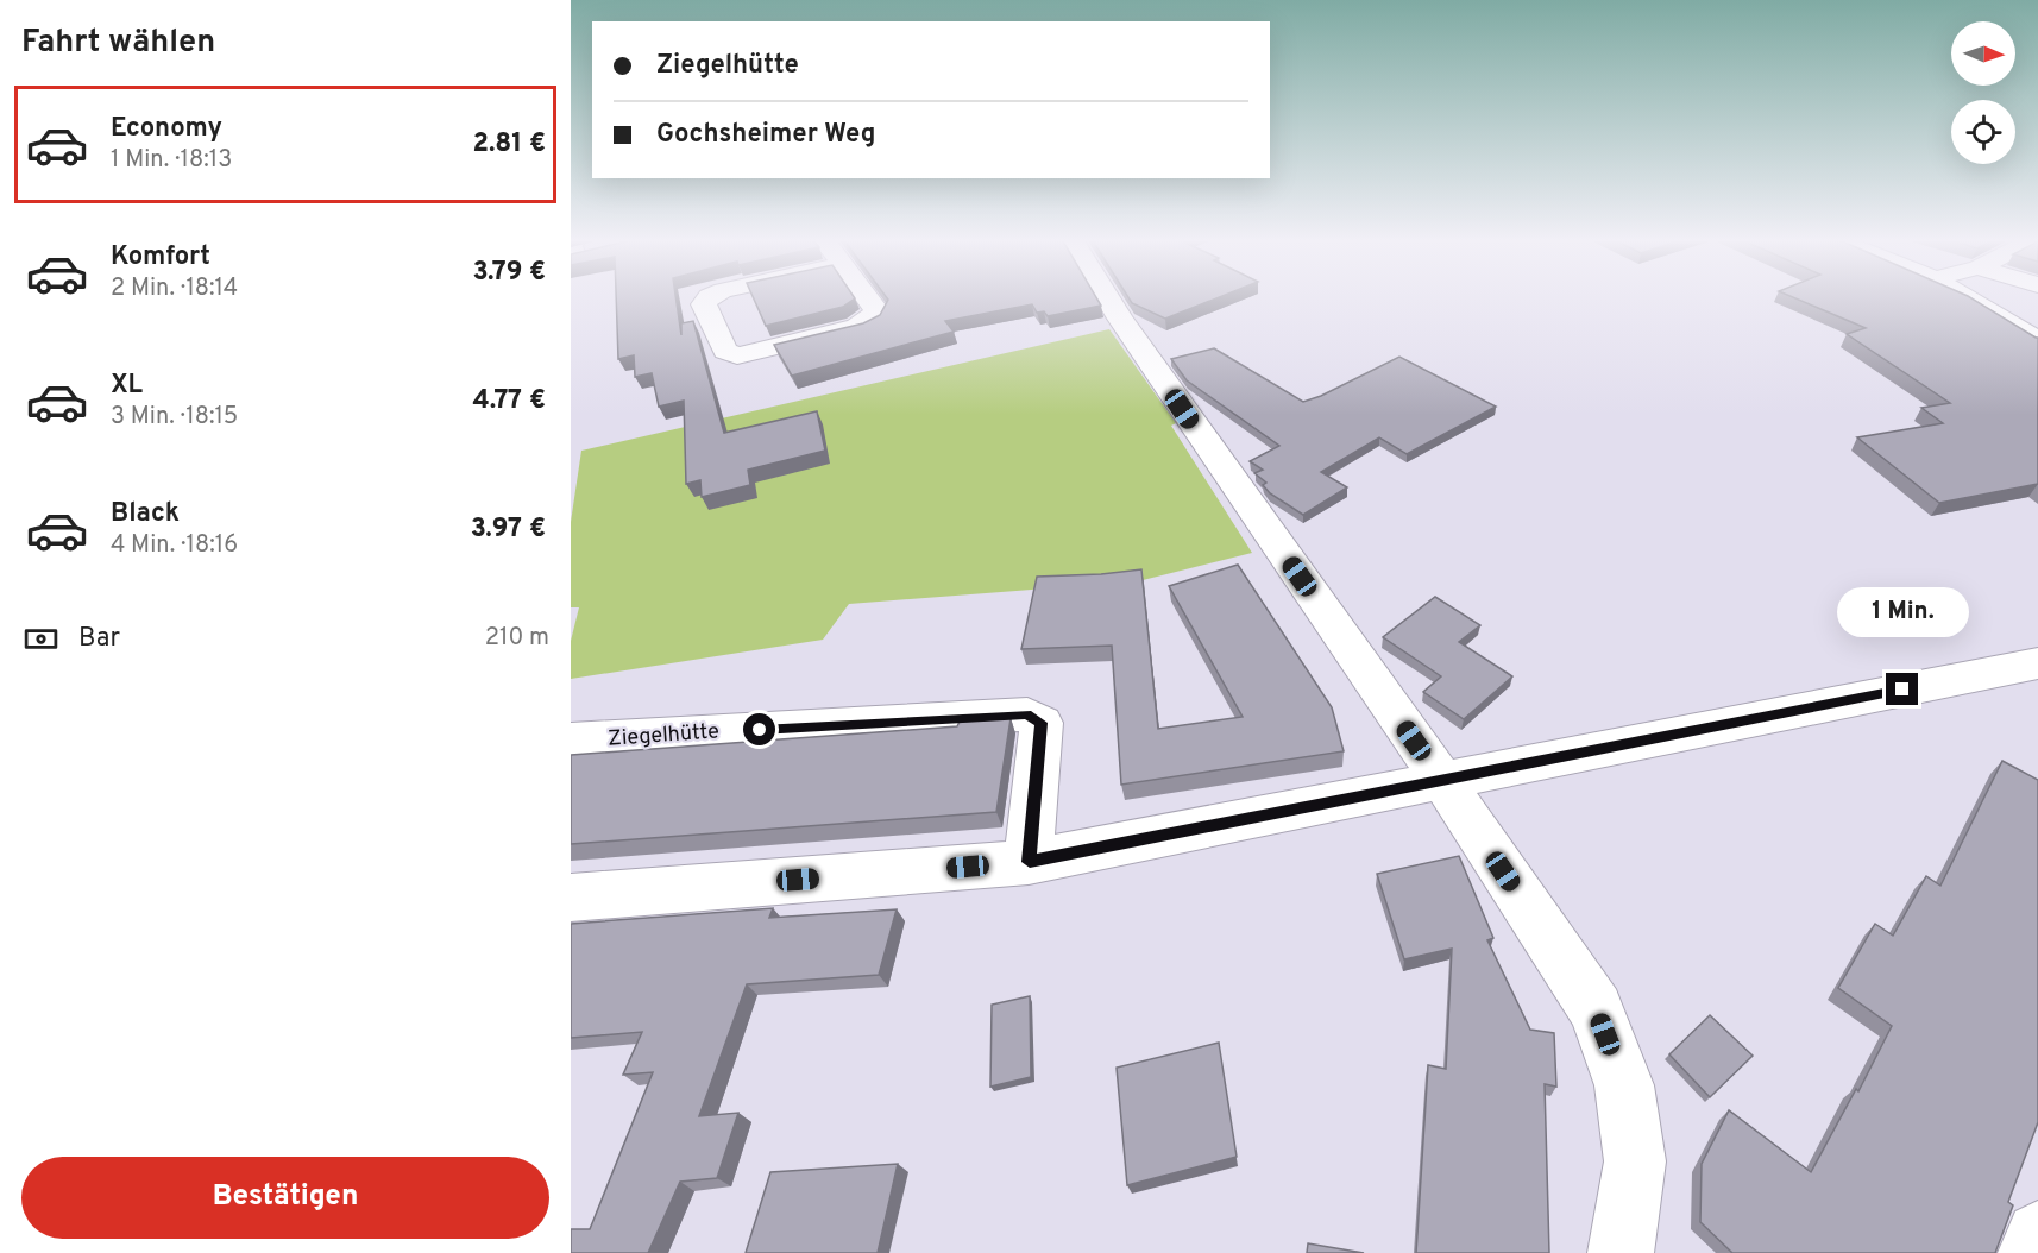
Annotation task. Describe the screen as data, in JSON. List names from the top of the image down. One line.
{"streets":{"street":["Ziegelhütte"]},"north":"right","page":{"heading":"Fahrt wählen","banner":["Ziegelhütte","Gochsheimer Weg"],"list":[{"name":"Economy","note":"1 Min. · 18:13","value":"2.81 €"},{"name":"Komfort","note":"2 Min. · 18:14","value":"3.79 €"},{"name":"XL","note":"3 Min. · 18:15","value":"4.77 €"},{"name":"Black","note":"4 Min. · 18:16","value":"3.97 €"}],"bubble":"1 Min.","pay":["Bar","210 m"],"buttons":"Bestätigen"}}
